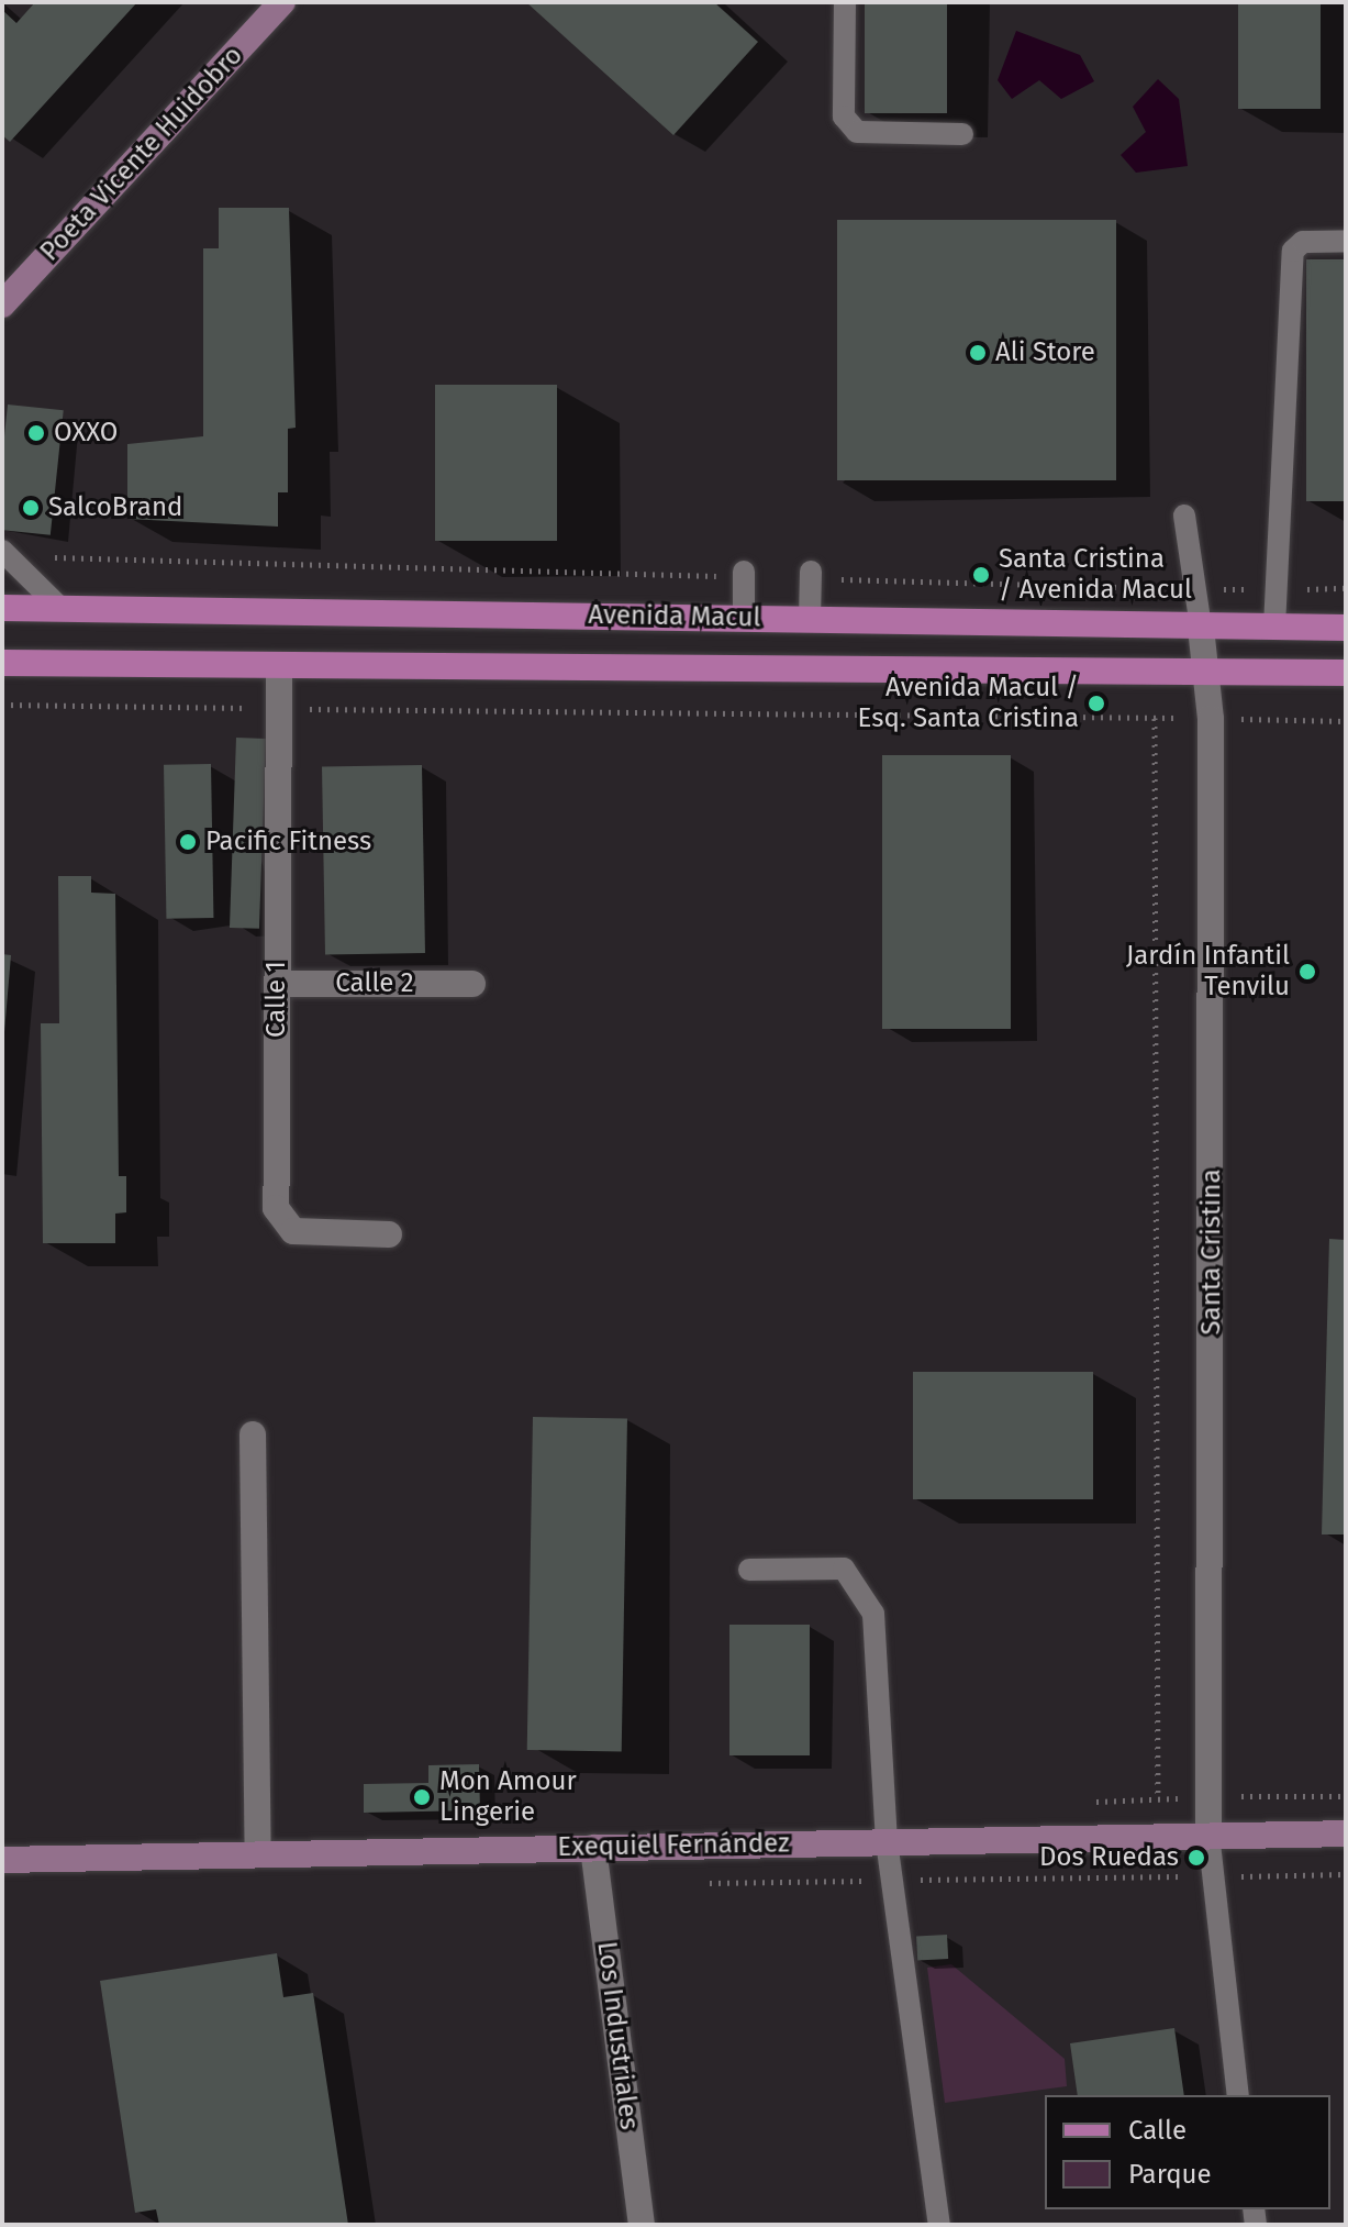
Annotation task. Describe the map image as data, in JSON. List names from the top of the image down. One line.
{"streets":{"main road":["Avenida Macul"],"street":["Poeta Vicente Huidobro","Calle 2","Calle 1","Santa Cristina","Exequiel Fernández","Los Industriales"]},"crossings":[["Avenida Macul","Calle 1"],["Avenida Macul","Santa Cristina"],["Calle 2","Calle 1"],["Santa Cristina","Exequiel Fernández"],["Exequiel Fernández","Los Industriales"]],"places":["Ali Store","OXXO","SalcoBrand","Santa Cristina / Avenida Macul","Avenida Macul / Esq. Santa Cristina","Pacific Fitness","Jardín Infantil Tenvilu","Mon Amour Lingerie","Dos Ruedas"],"legend":["Calle","Parque"]}
